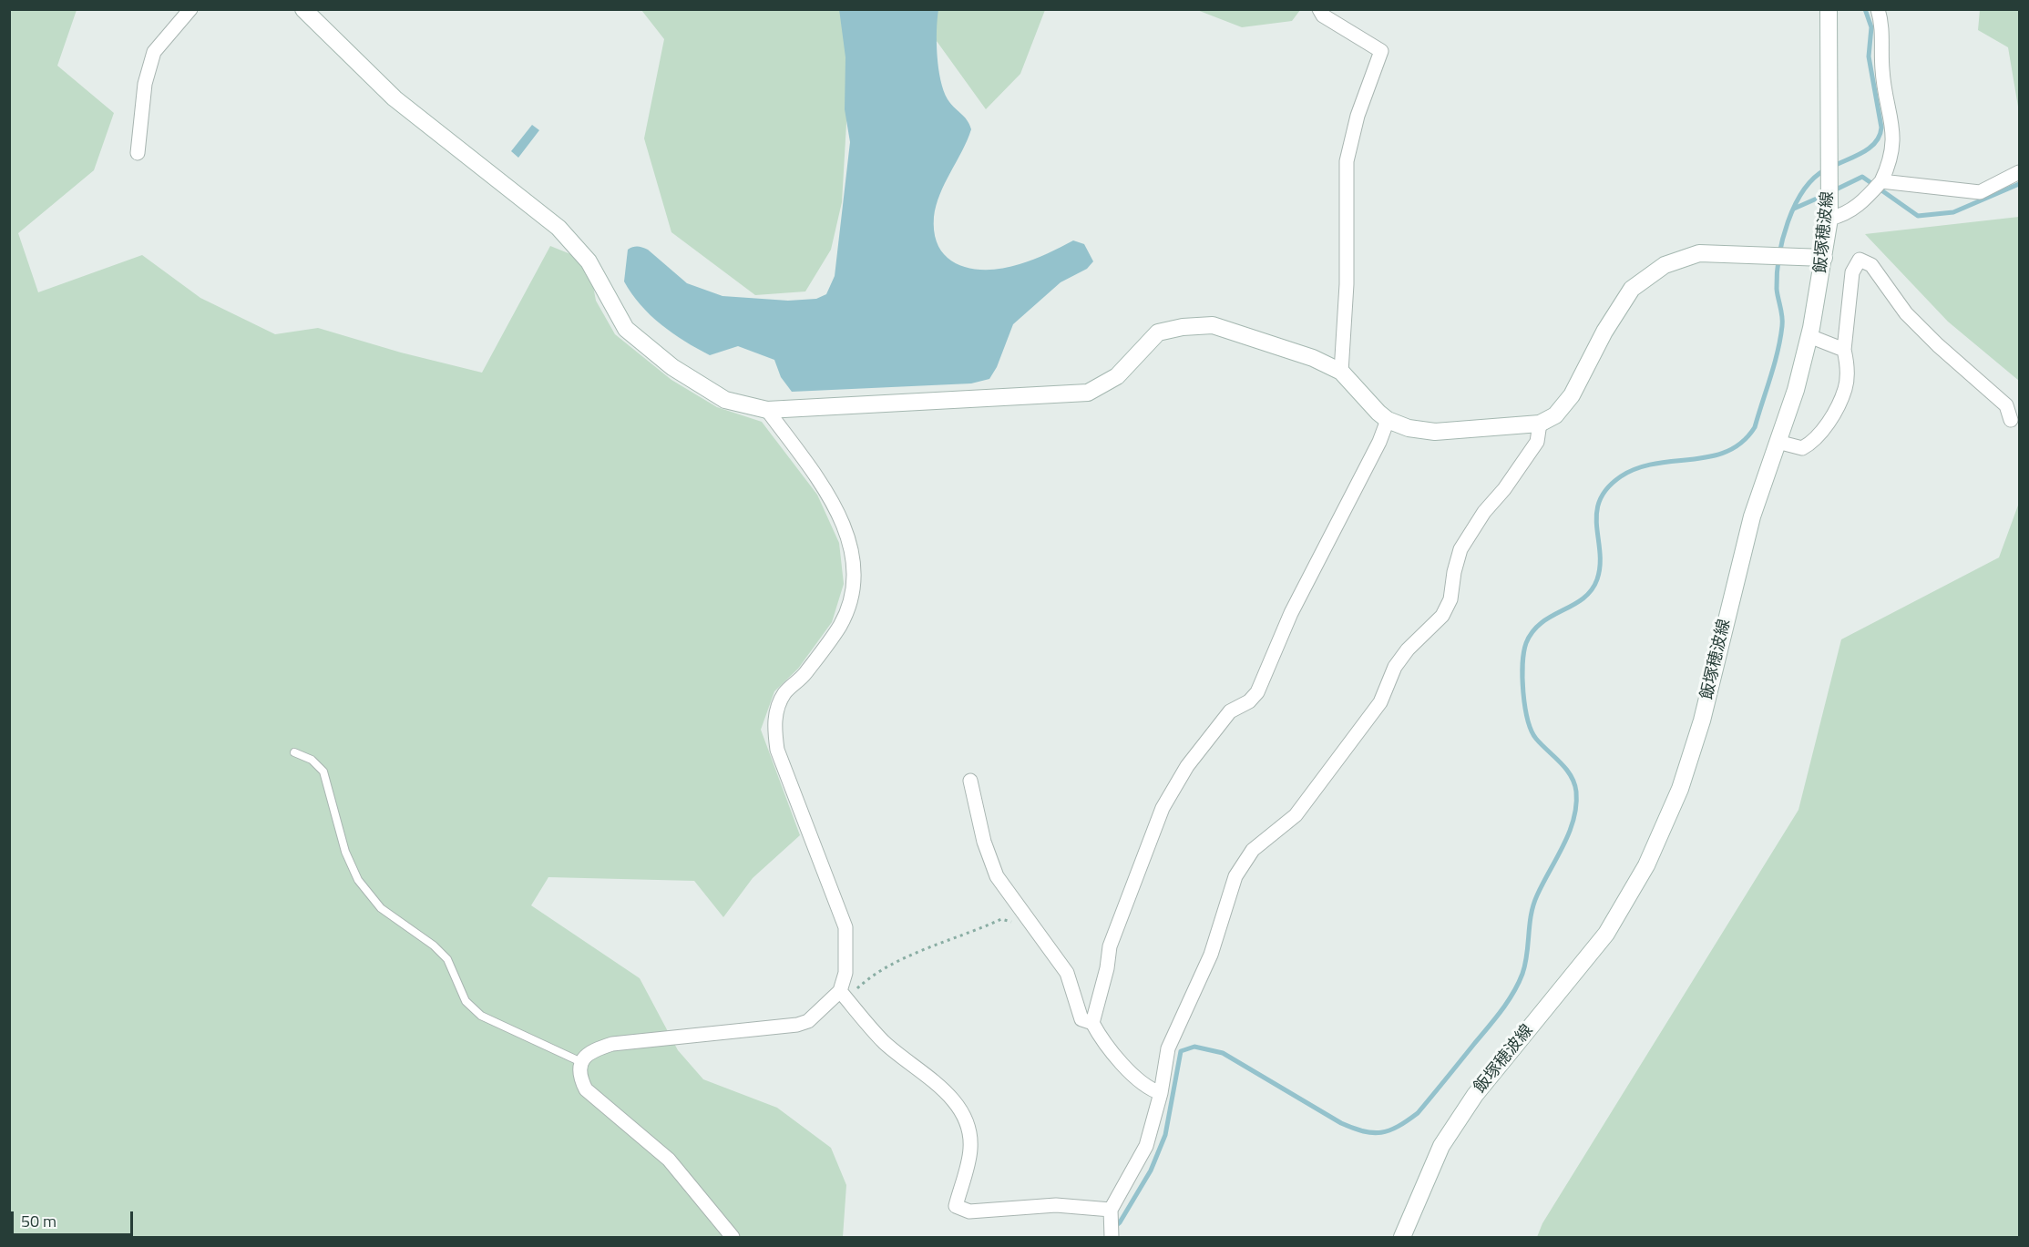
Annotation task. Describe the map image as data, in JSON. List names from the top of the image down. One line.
{"streets":{"street":["飯塚穂波線"]},"scale_bar":"50 m"}
